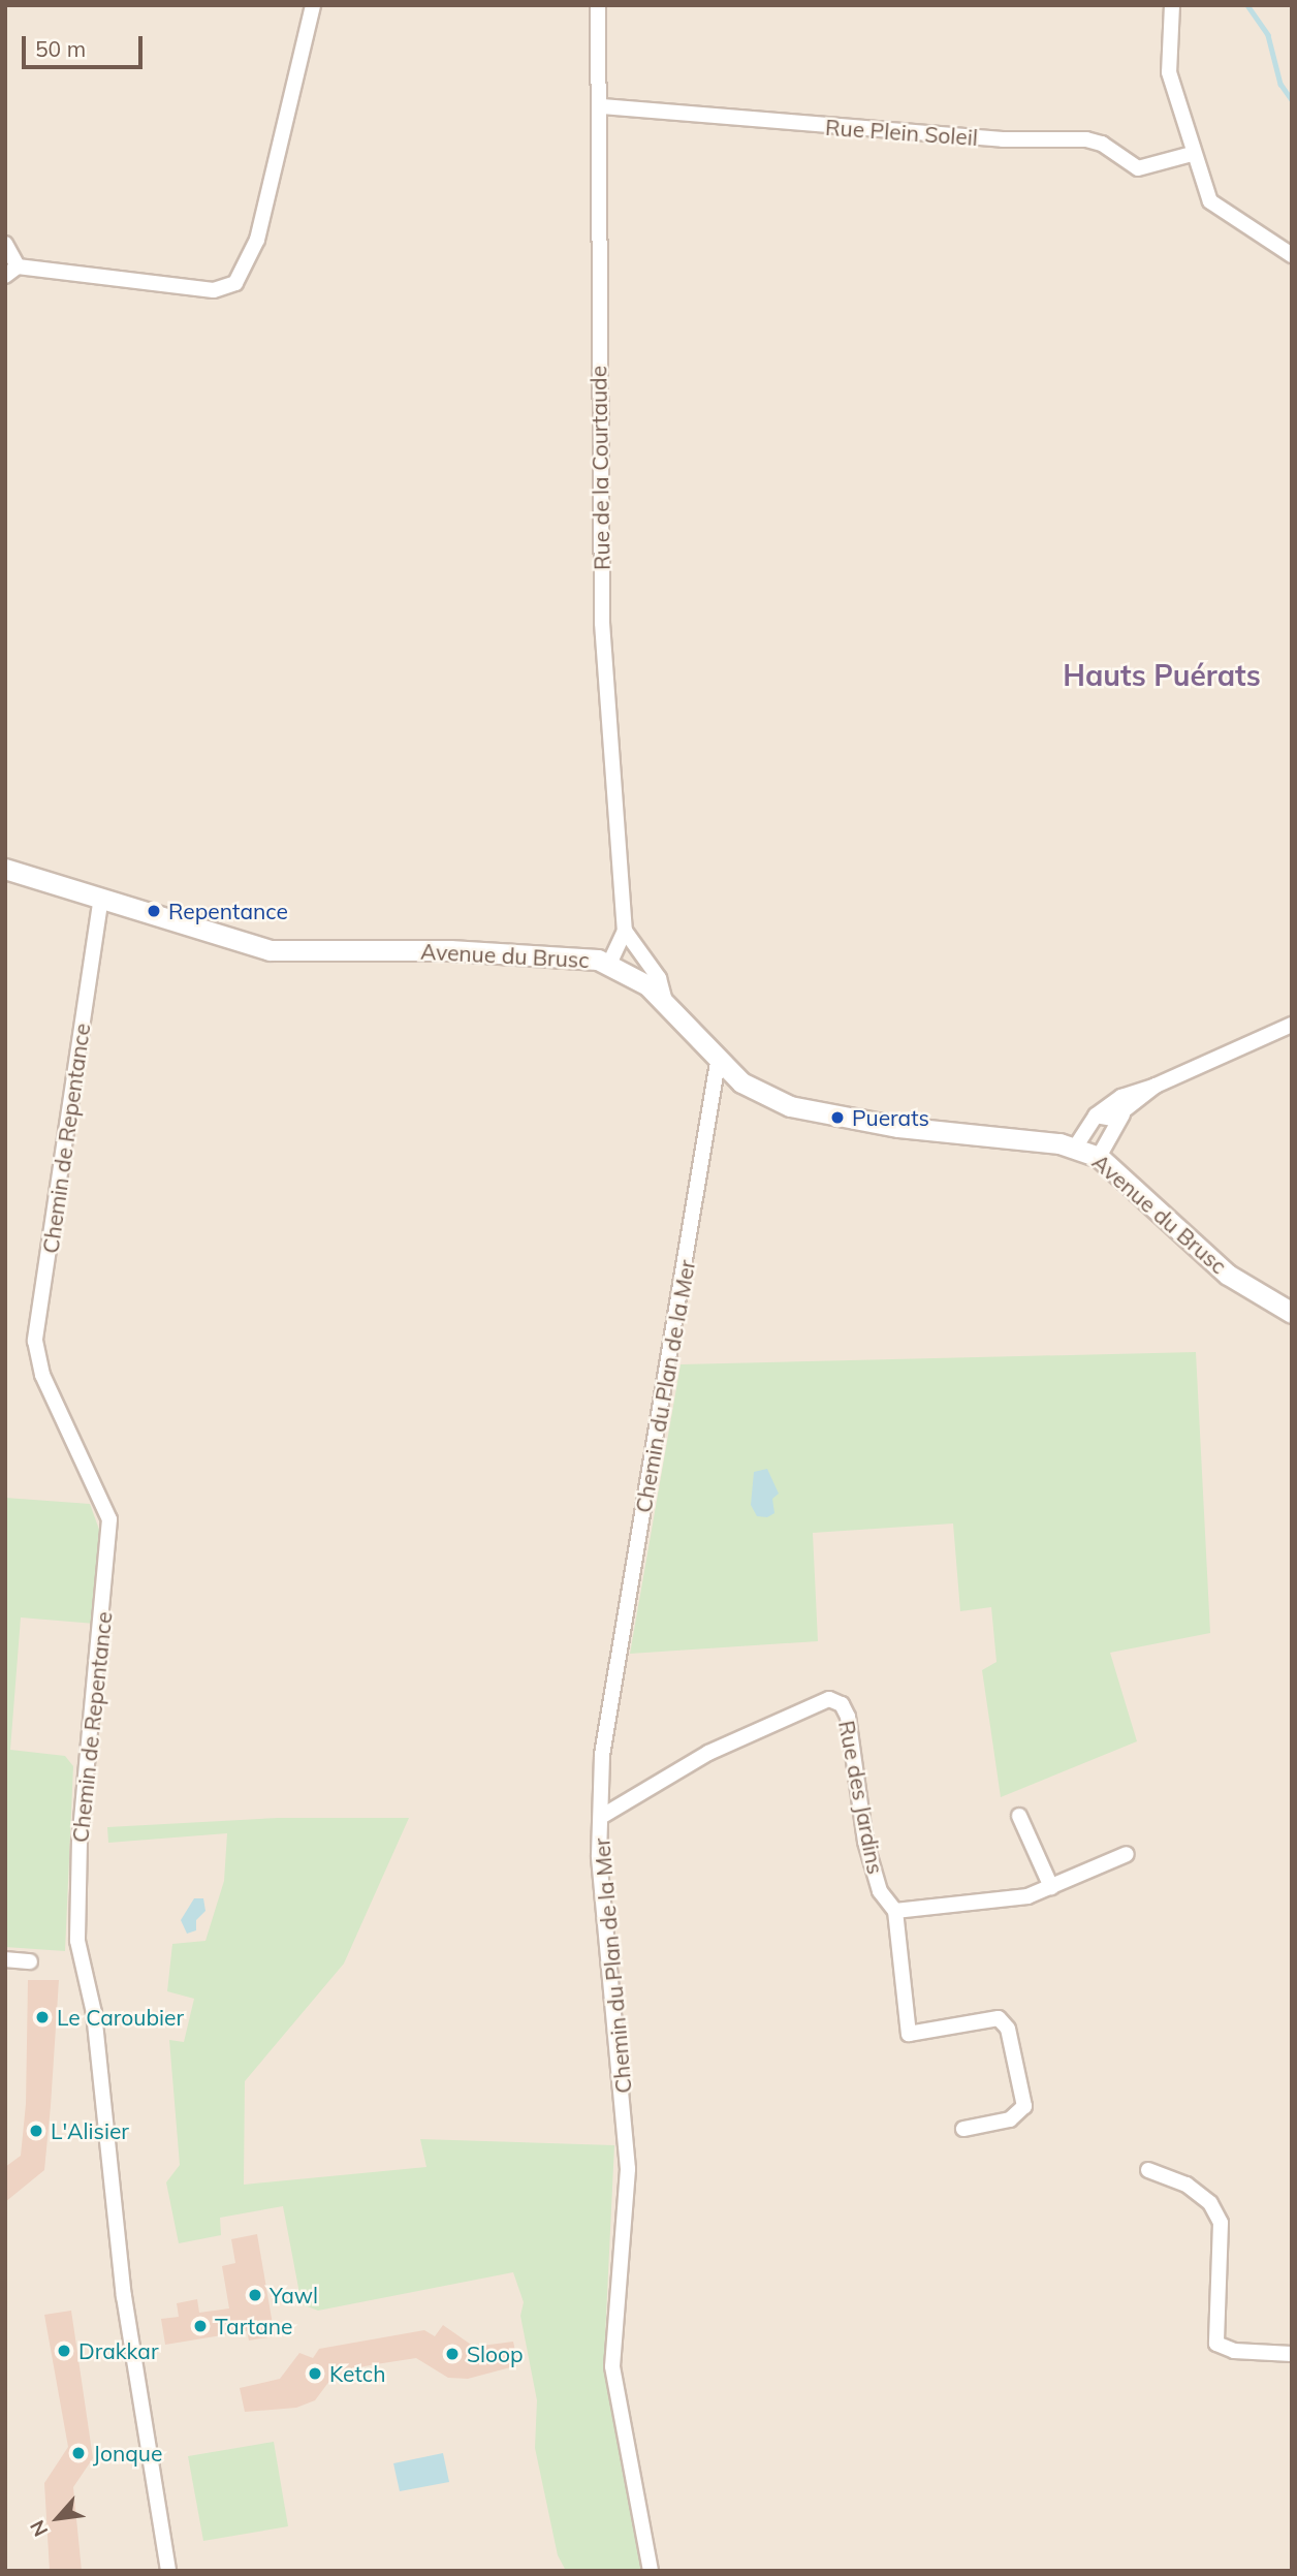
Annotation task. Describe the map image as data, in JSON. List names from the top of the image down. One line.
{"streets":{"street":["Rue Plein Soleil","Rue de la Courtaude","Avenue du Brusc","Chemin de Repentance","Chemin du Plan de la Mer","Rue des Jardins"]},"crossings":[["Rue Plein Soleil","Rue de la Courtaude"],["Rue de la Courtaude","Avenue du Brusc"],["Avenue du Brusc","Chemin de Repentance"],["Avenue du Brusc","Chemin du Plan de la Mer"],["Chemin du Plan de la Mer","Rue des Jardins"]],"districts":["Hauts Puérats"],"places":["Repentance","Puerats","Le Caroubier","L'Alisier","Yawl","Tartane","Drakkar","Sloop","Ketch","Jonque"],"scale_bar":"50 m","north":"bottom left"}
